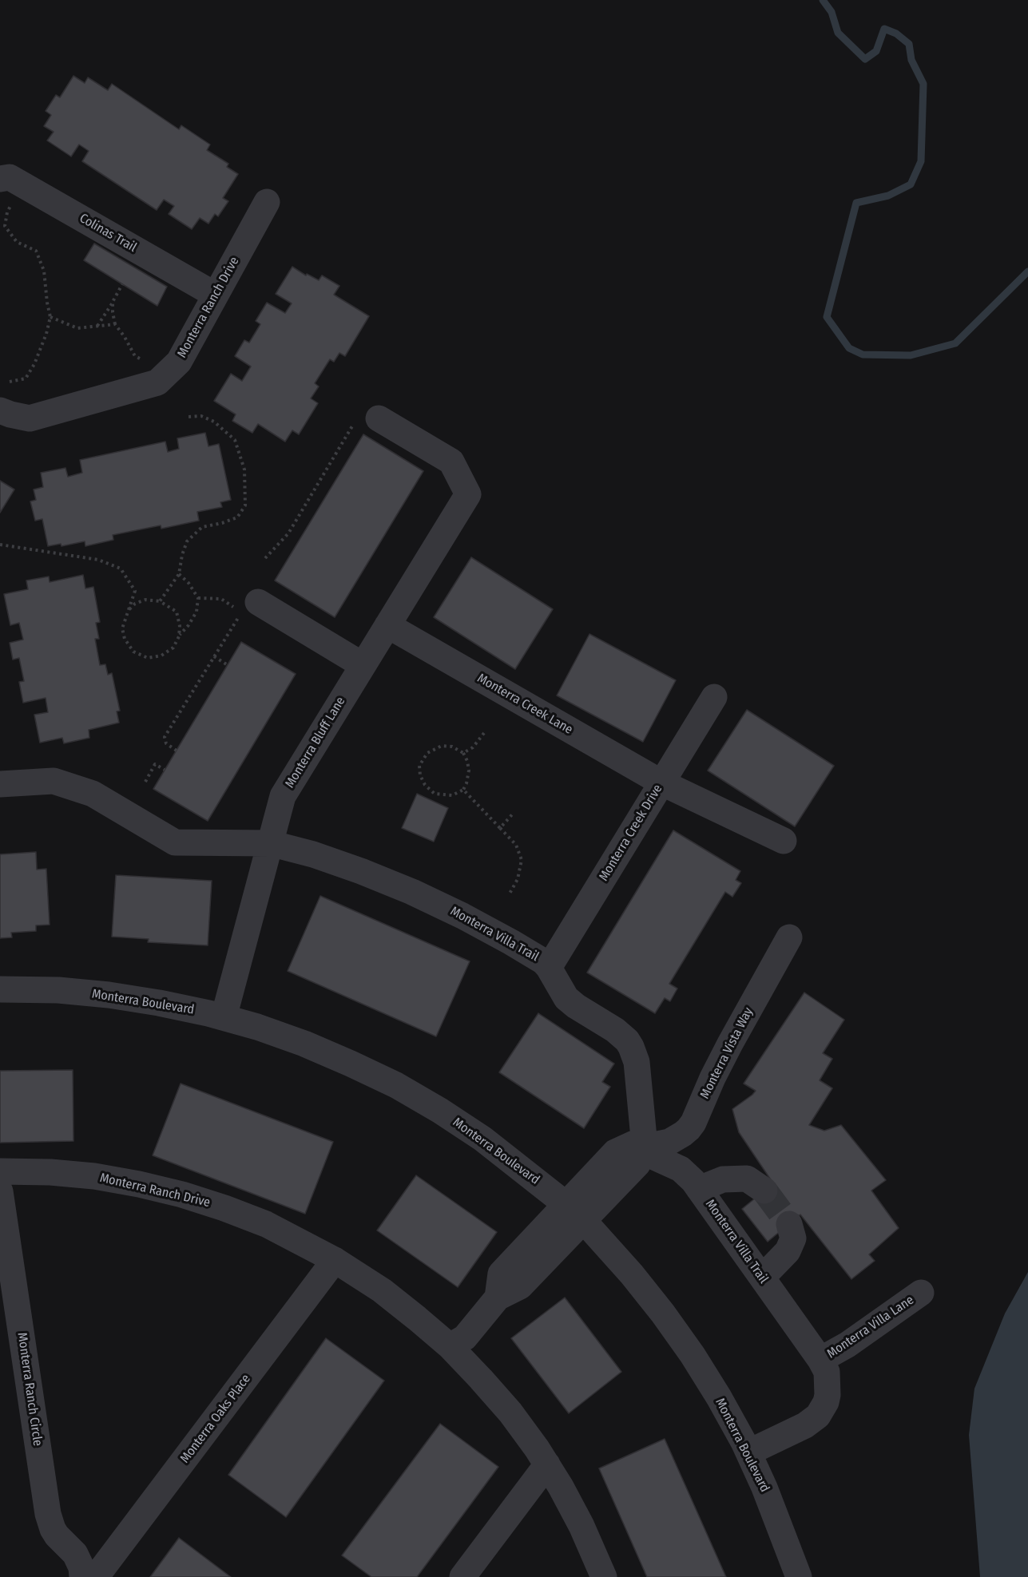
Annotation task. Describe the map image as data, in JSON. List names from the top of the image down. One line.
{"streets":{"street":["Colinas Trail","Monterra Ranch Drive","Monterra Creek Lane","Monterra Bluff Lane","Monterra Creek Drive","Monterra Villa Trail","Monterra Boulevard","Monterra Vista Way","Monterra Villa Lane","Monterra Ranch Circle","Monterra Oaks Place"]},"crossings":[["Colinas Trail","Monterra Ranch Drive"],["Monterra Ranch Drive","Monterra Vista Way"],["Monterra Ranch Drive","Monterra Oaks Place"],["Monterra Creek Lane","Monterra Bluff Lane"],["Monterra Creek Lane","Monterra Creek Drive"],["Monterra Bluff Lane","Monterra Villa Trail"],["Monterra Bluff Lane","Monterra Boulevard"],["Monterra Creek Drive","Monterra Villa Trail"],["Monterra Villa Trail","Monterra Boulevard"],["Monterra Villa Trail","Monterra Vista Way"],["Monterra Villa Trail","Monterra Villa Lane"],["Monterra Boulevard","Monterra Vista Way"]]}
